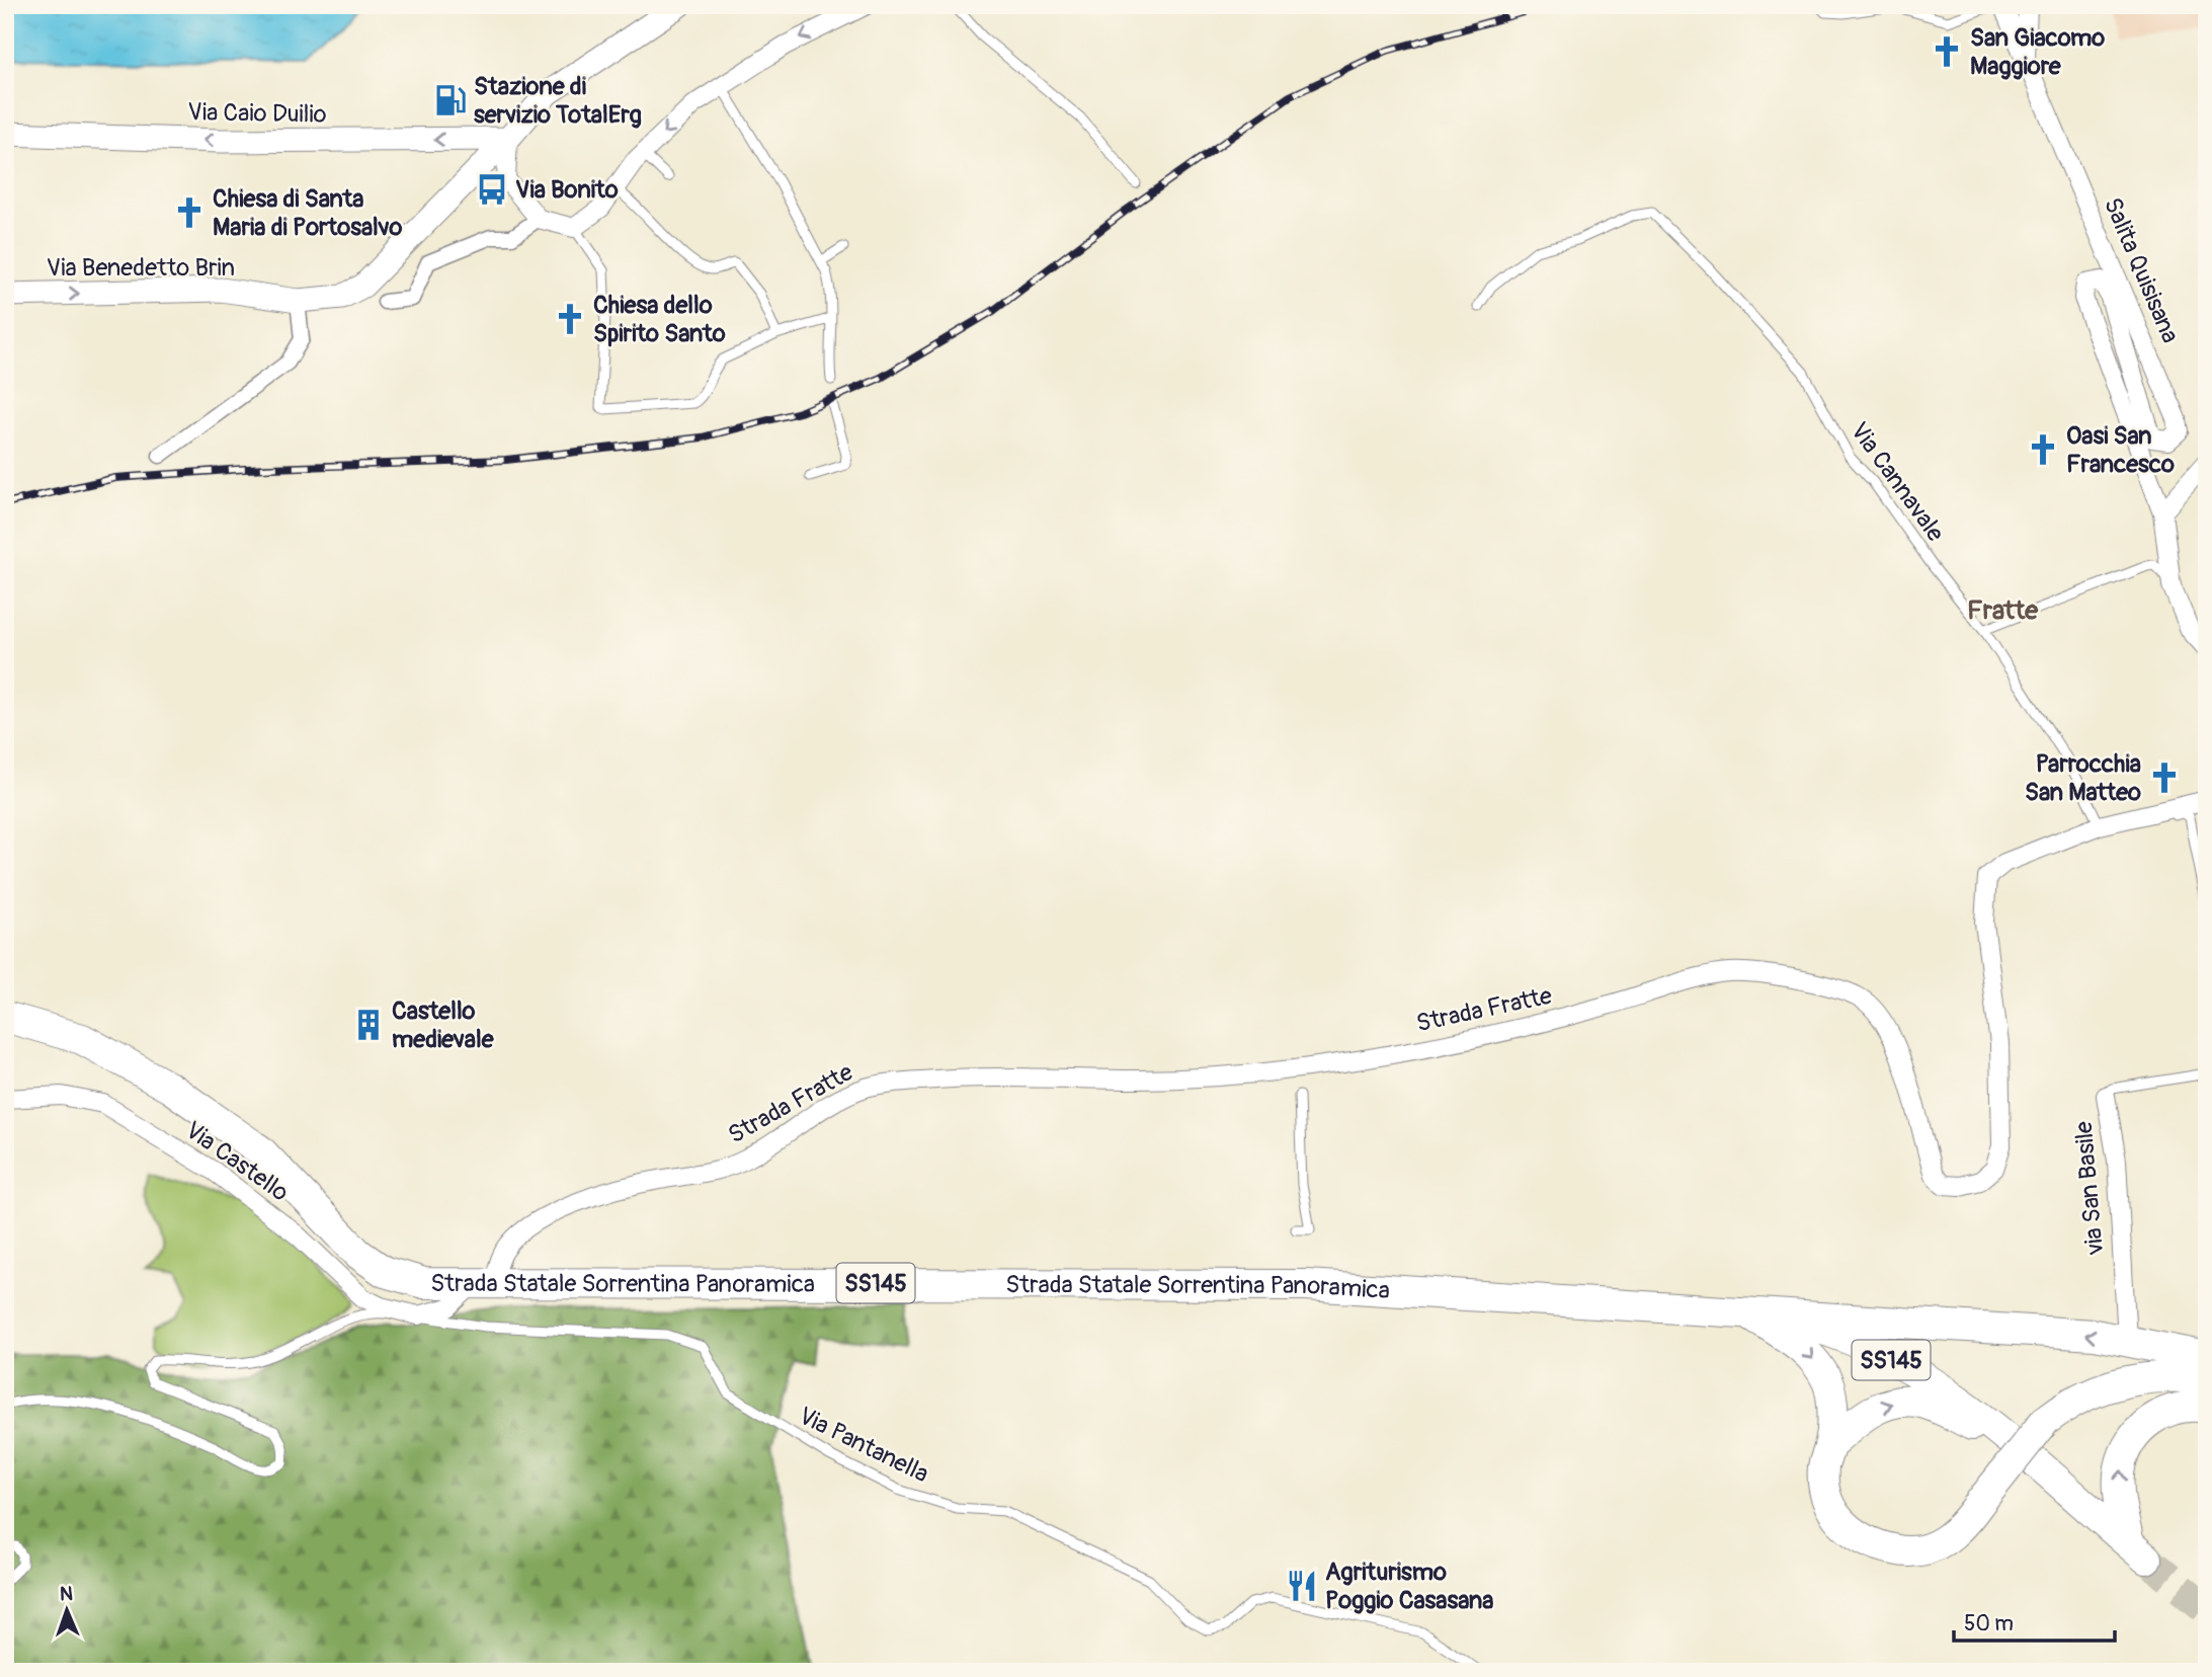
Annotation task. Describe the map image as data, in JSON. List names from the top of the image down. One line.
{"streets":{"main road":["Strada Statale Sorrentina Panoramica","SS145"],"street":["Via Caio Duilio","Via Benedetto Brin","Salita Quisisana","Strada Fratte","Via Castello","via San Basile"],"lane":["Via Cannavale","Via Pantanella"]},"crossings":[["Via Caio Duilio","Via Benedetto Brin"],["Via Cannavale","Strada Fratte"],["Strada Fratte","Strada Statale Sorrentina Panoramica"],["Via Castello","Via Pantanella"],["Strada Statale Sorrentina Panoramica","SS145"]],"one_way":["Via Caio Duilio","Via Benedetto Brin"],"districts":["Fratte"],"places":{"church":["San Giacomo Maggiore","Chiesa di Santa Maria di Portosalvo","Chiesa dello Spirito Santo","Oasi San Francesco","Parrocchia San Matteo"],"fuel station":["Stazione di servizio TotalErg"],"bus stop":["Via Bonito"],"building":["Castello medievale"],"restaurant":["Agriturismo Poggio Casasana"]},"scale_bar":"50 m","north":"top"}
